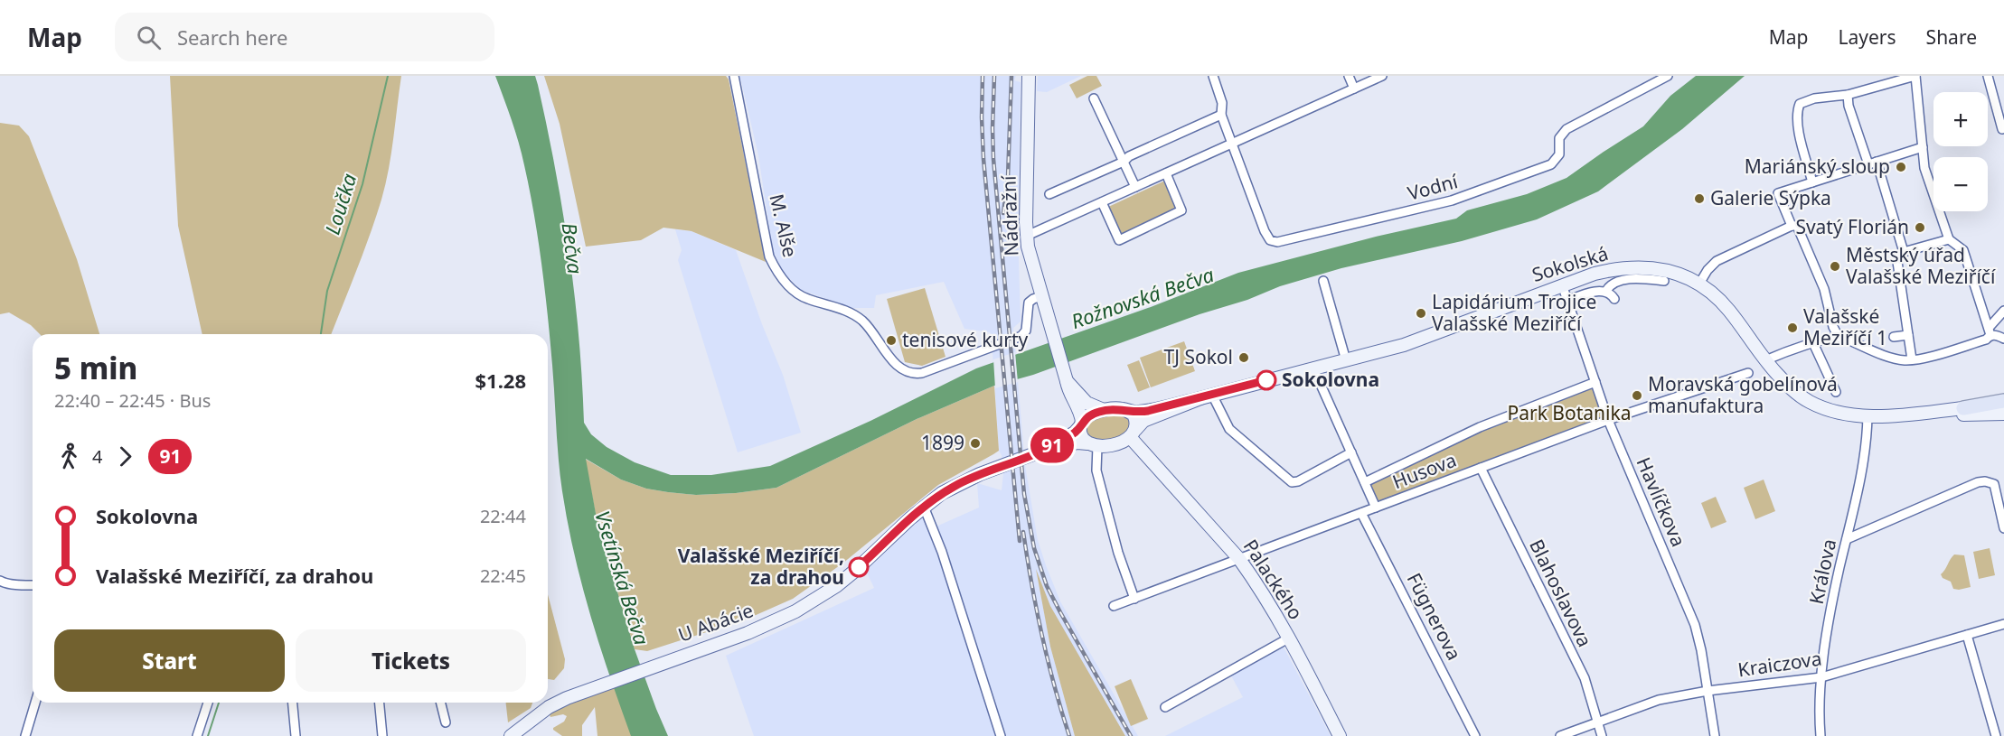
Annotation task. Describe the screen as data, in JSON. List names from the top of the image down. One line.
{"streets":{"street":["Vodní","Nádražní","M. Alše","Sokolská","Husova","Havlíčkova","Králova","Palackého","Blahoslavova","Fügnerova","U Abácie","Kraiczova"]},"crossings":[["Nádražní","M. Alše"],["Nádražní","Sokolská"],["Nádražní","Palackého"],["Sokolská","Havlíčkova"],["Sokolská","Králova"],["Sokolská","Palackého"],["Sokolská","U Abácie"],["Husova","Havlíčkova"],["Husova","Palackého"],["Husova","Blahoslavova"],["Husova","Fügnerova"],["Havlíčkova","Kraiczova"],["Králova","Kraiczova"],["Blahoslavova","Kraiczova"]],"water":["Loučka","Bečva","Rožnovská Bečva","Vsetínská Bečva"],"parks":["Park Botanika"],"places":["Mariánský sloup","Galerie Sýpka","Svatý Florián","Městský úřad Valašské Meziříčí","Lapidárium Trojice Valašské Meziříčí","Valašské Meziříčí 1","tenisové kurty","TJ Sokol","Sokolovna","Moravská gobelínová manufaktura","1899","Valašské Meziříčí, za drahou"],"lines":["bus line 91"],"page":{"header":"Map","search":"Search here","nav":["Map","Layers","Share"],"on_map":"91","map_buttons":["+","−"],"heading":["5 min","22:40 – 22:45 · Bus","$1.28"],"legs":["4","91"],"list":[{"name":"Sokolovna","value":"22:44"},{"name":"Valašské Meziříčí, za drahou","value":"22:45"}],"buttons":["Start","Tickets"]}}
